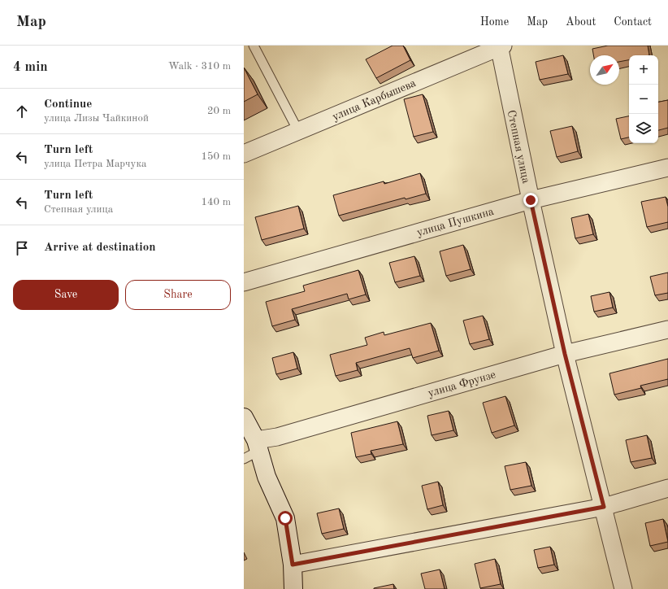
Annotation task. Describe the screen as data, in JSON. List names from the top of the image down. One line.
{"streets":{"street":["улица Карбышева","Степная улица","улица Пушкина","улица Фрунзе"]},"crossings":[["улица Карбышева","Степная улица"],["Степная улица","улица Пушкина"],["Степная улица","улица Фрунзе"]],"north":"top right","page":{"header":"Map","nav":["Home","Map","About","Contact"],"heading":["4 min","Walk · 310 m"],"map_buttons":["+","−"],"list":[["Continue","улица Лизы Чайкиной","20 m"],["Turn left","улица Петра Марчука","150 m"],["Turn left","Степная улица","140 m"],"Arrive at destination"],"buttons":["Save","Share"]}}
